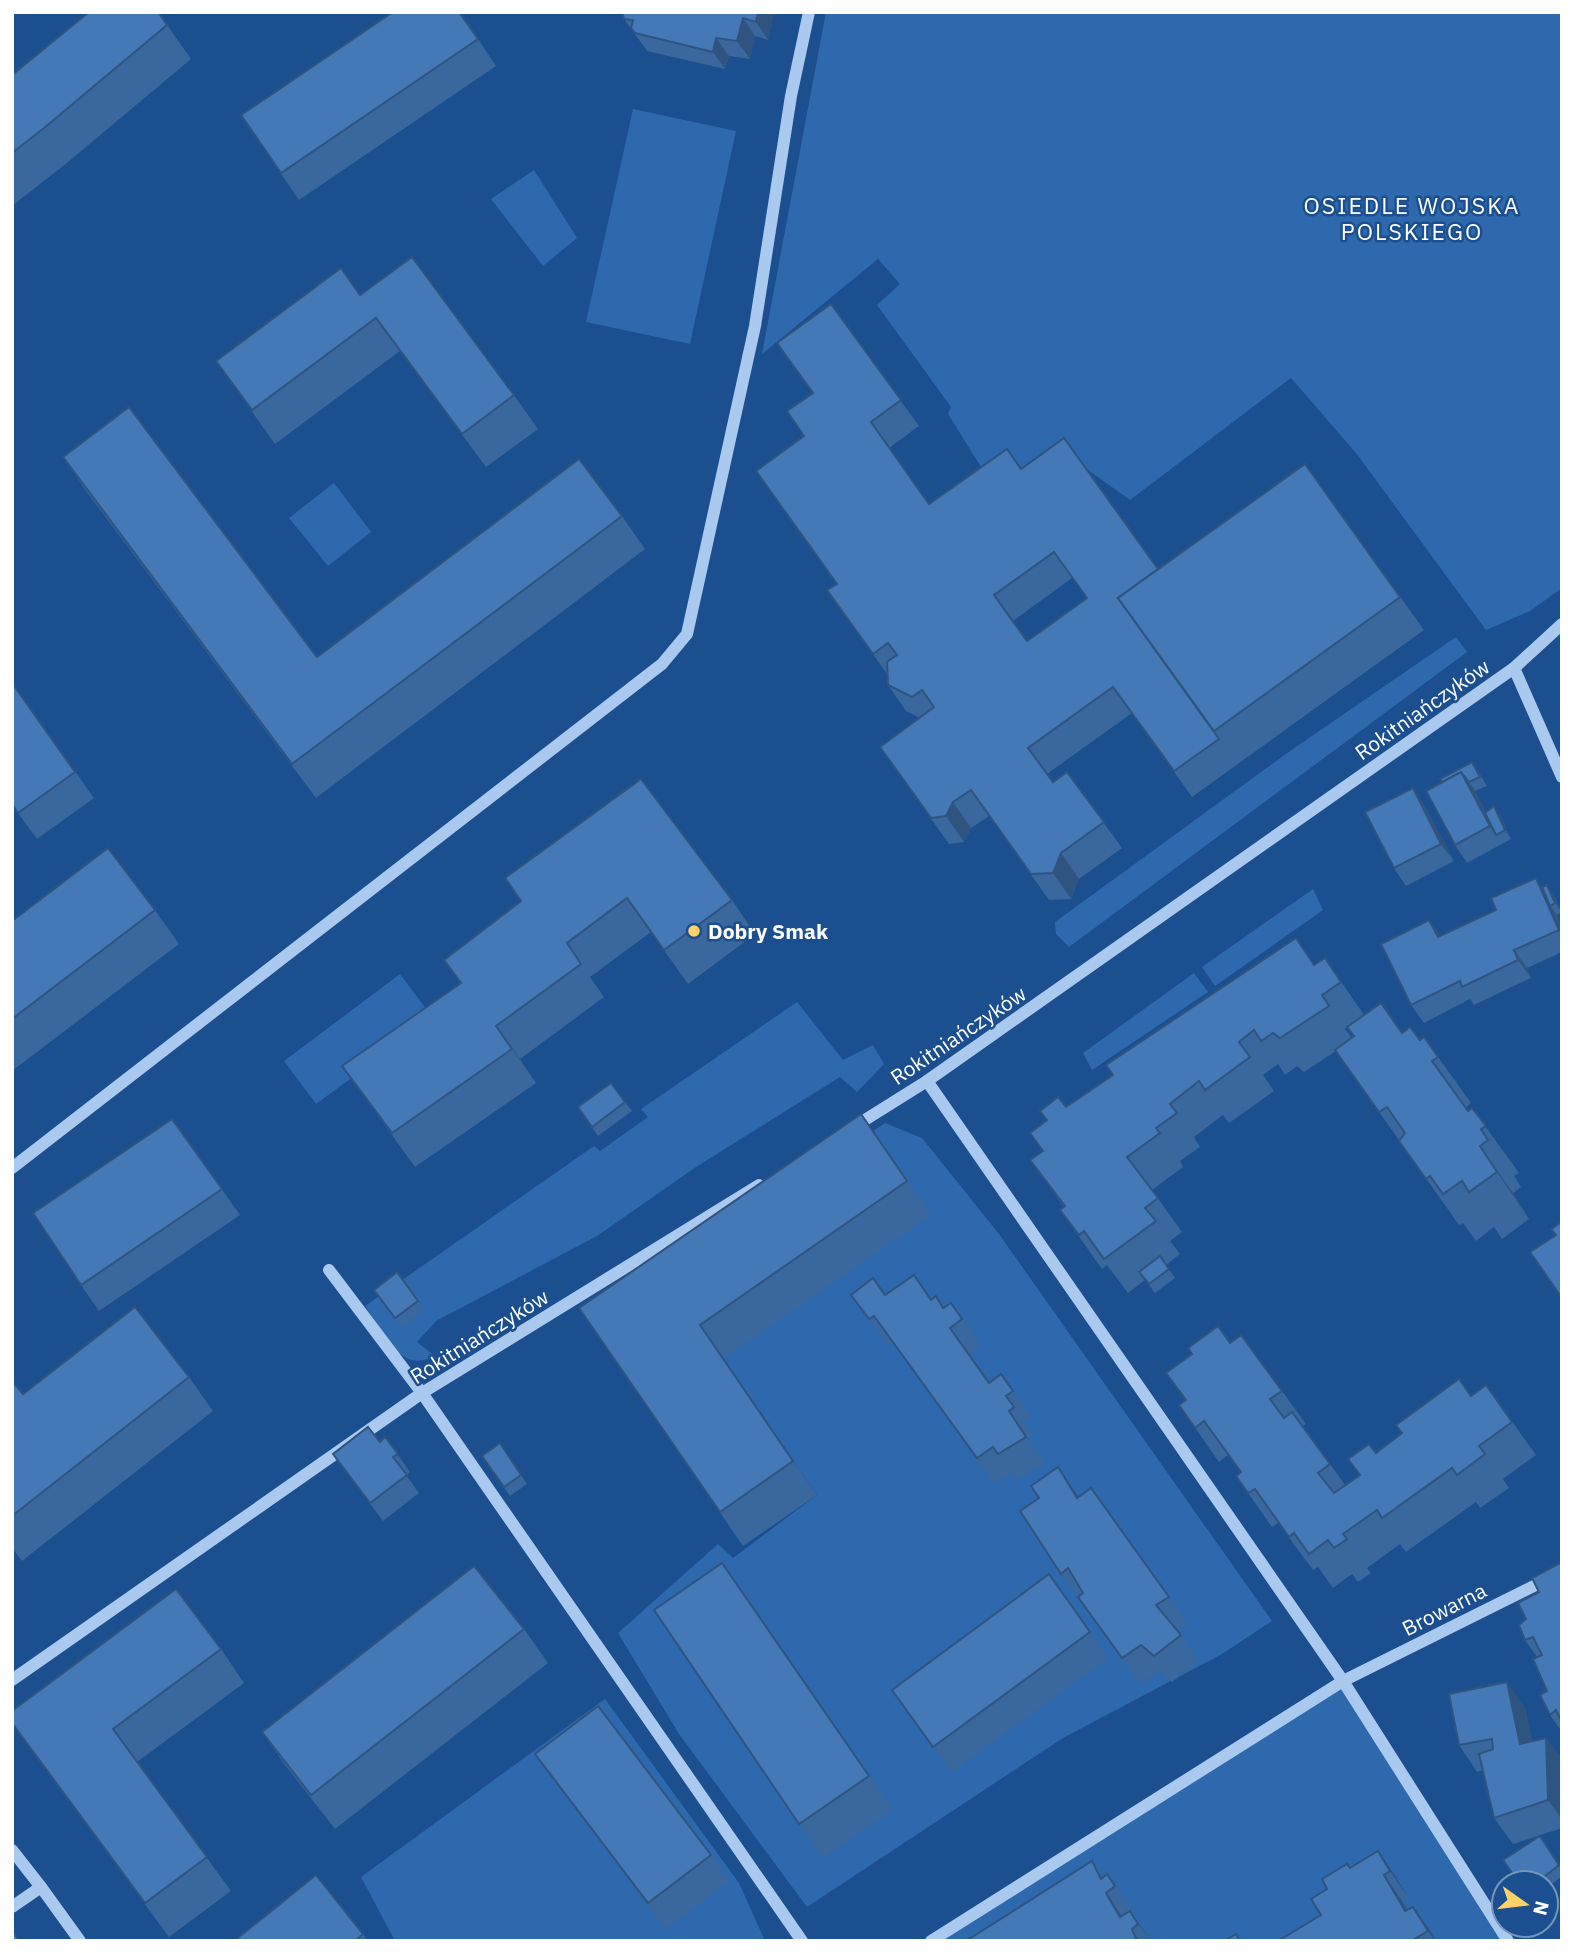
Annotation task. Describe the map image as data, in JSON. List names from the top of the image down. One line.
{"streets":{"street":["Rokitniańczyków","Browarna"]},"districts":["OSIEDLE WOJSKA POLSKIEGO"],"places":["Dobry Smak"],"north":"right"}
